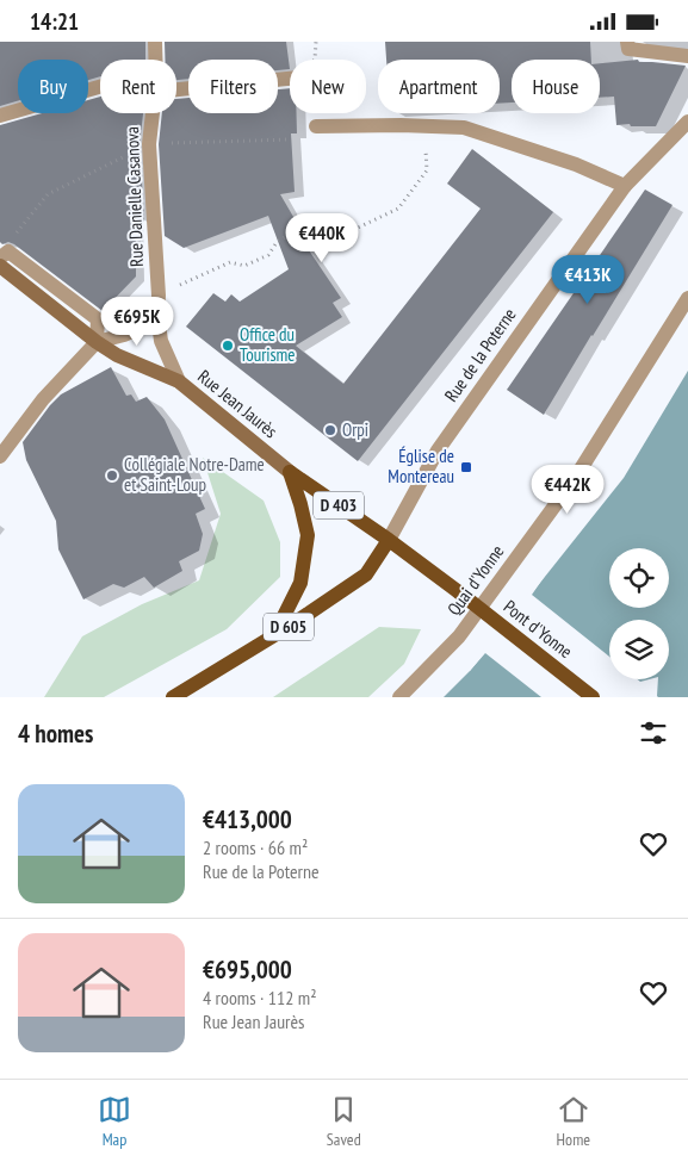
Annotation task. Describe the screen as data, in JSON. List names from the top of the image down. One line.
{"streets":{"main road":["Rue Jean Jaurès","D 403","D 605","Pont d'Yonne"],"street":["Rue Danielle Casanova","Rue de la Poterne","Quai d'Yonne"]},"crossings":[["Rue Danielle Casanova","Rue Jean Jaurès"],["Rue de la Poterne","Rue Jean Jaurès"],["Rue de la Poterne","D 605"],["Rue de la Poterne","Pont d'Yonne"],["Rue Jean Jaurès","D 605"],["Rue Jean Jaurès","Pont d'Yonne"],["D 605","Pont d'Yonne"]],"places":{"other":["Office du Tourisme","Orpi","Collégiale Notre-Dame et Saint-Loup"],"transit":["Église de Montereau"]},"page":{"status":"14:21","chip":["Buy","Rent","Filters","New","Apartment","House"],"price":["€440K","€413K","€695K","€442K"],"heading":"4 homes","list":[{"name":"€413,000","note":"2 rooms · 66 m² · Rue de la Poterne"},{"name":"€695,000","note":"4 rooms · 112 m² · Rue Jean Jaurès"}],"tabs":["Map","Saved","Home"]}}
